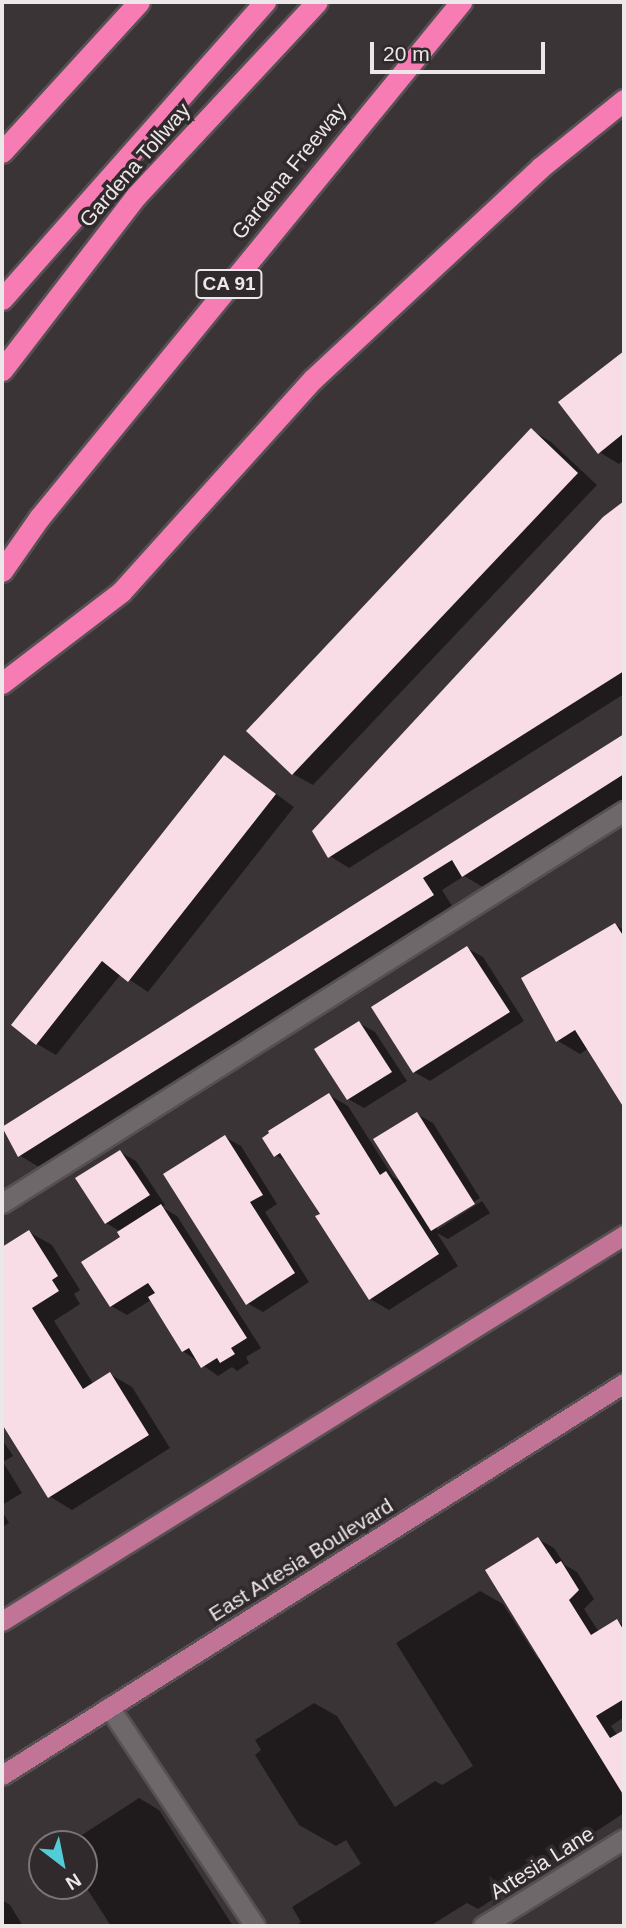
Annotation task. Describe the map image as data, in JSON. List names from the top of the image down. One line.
{"streets":{"highway":["Gardena Tollway","Gardena Freeway","CA 91"],"main road":["East Artesia Boulevard"],"street":["Artesia Lane"]},"scale_bar":"20 m","north":"bottom right"}
